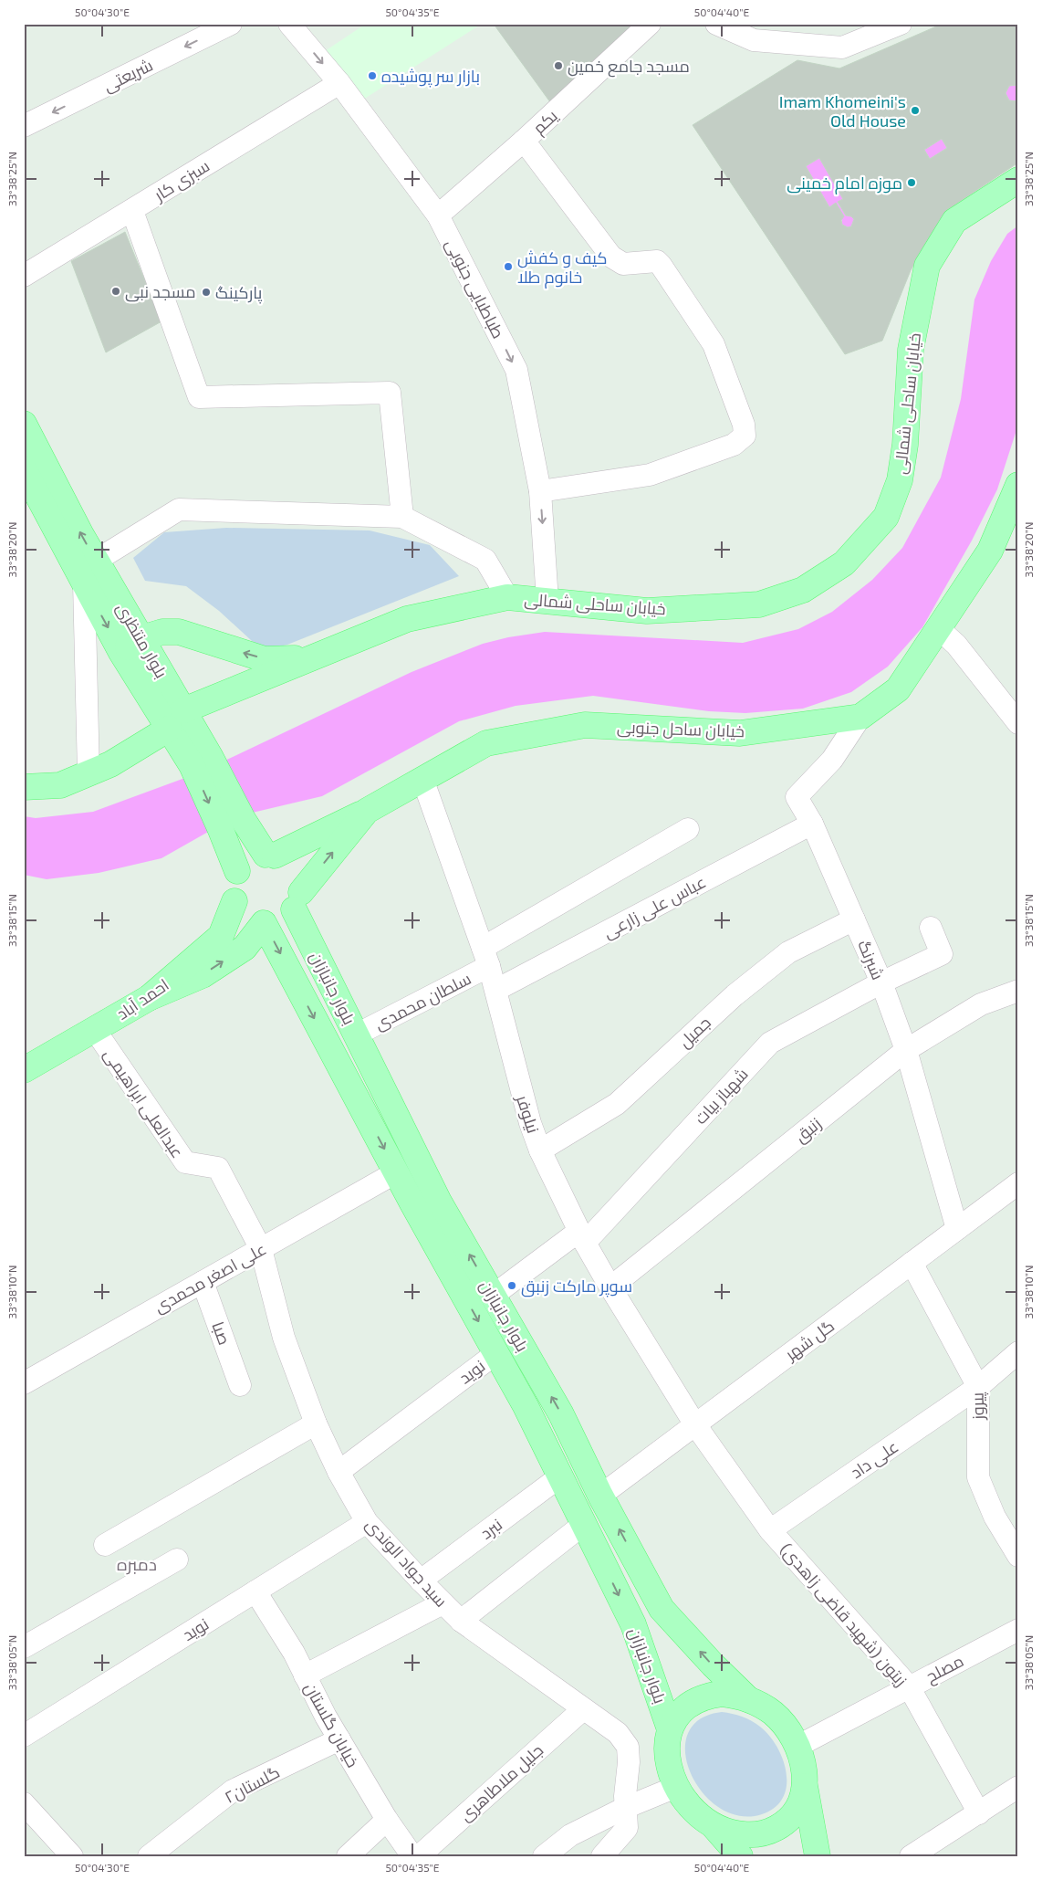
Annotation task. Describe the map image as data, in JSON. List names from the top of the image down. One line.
{"streets":{"main road":["خیابان ساحلی شمالی","بلوار منتظری","خیابان ساحل جنوبی","بلوار جانبازان","احمد آباد"],"street":["شریعتی","یکم","سبزی کار","طباطبایی جنوبی","عباس علی زارعی","شبرنگ","سلطان محمدی","جمیل","شهباز بیات","عبدالعلی ابراهیمی","نیلوفر","زنبق","علی اصغر محمدی","صبا","گل شهر","نوید","پیروز","علی داد","نبرد","سید جواد الوندی","زیتون (شهید قاضی زاهدی)","مصلح","خیابان گلستان","جلیل ملاطاهری","گلستان۲"]},"crossings":[["یکم","طباطبایی جنوبی"],["سبزی کار","طباطبایی جنوبی"],["طباطبایی جنوبی","خیابان ساحلی شمالی"],["خیابان ساحلی شمالی","بلوار منتظری"],["بلوار منتظری","خیابان ساحل جنوبی"],["بلوار منتظری","بلوار جانبازان"],["بلوار منتظری","احمد آباد"],["خیابان ساحل جنوبی","شبرنگ"],["خیابان ساحل جنوبی","بلوار جانبازان"],["خیابان ساحل جنوبی","احمد آباد"],["خیابان ساحل جنوبی","نیلوفر"],["عباس علی زارعی","شبرنگ"],["عباس علی زارعی","نیلوفر"],["شبرنگ","جمیل"],["شبرنگ","شهباز بیات"],["شبرنگ","زنبق"],["شبرنگ","گل شهر"],["بلوار جانبازان","احمد آباد"],["بلوار جانبازان","سلطان محمدی"],["بلوار جانبازان","شهباز بیات"],["بلوار جانبازان","علی اصغر محمدی"],["بلوار جانبازان","گل شهر"],["بلوار جانبازان","نوید"],["بلوار جانبازان","نبرد"],["بلوار جانبازان","مصلح"],["احمد آباد","عبدالعلی ابراهیمی"],["سلطان محمدی","نیلوفر"],["جمیل","نیلوفر"],["شهباز بیات","نیلوفر"],["عبدالعلی ابراهیمی","علی اصغر محمدی"],["عبدالعلی ابراهیمی","سید جواد الوندی"],["نیلوفر","زنبق"],["نیلوفر","گل شهر"],["نیلوفر","زیتون (شهید قاضی زاهدی)"],["علی اصغر محمدی","صبا"],["علی اصغر محمدی","سید جواد الوندی"],["گل شهر","پیروز"],["گل شهر","زیتون (شهید قاضی زاهدی)"],["نوید","سید جواد الوندی"],["نوید","خیابان گلستان"],["پیروز","علی داد"],["علی داد","زیتون (شهید قاضی زاهدی)"],["نبرد","سید جواد الوندی"],["سید جواد الوندی","جلیل ملاطاهری"],["زیتون (شهید قاضی زاهدی)","مصلح"],["خیابان گلستان","گلستان۲"]],"one_way":["شریعتی","طباطبایی جنوبی"],"districts":["دمبره"],"places":["مسجد جامع خمین","بازار سر پوشیده","Imam Khomeini's Old House","موزه امام خمینی","کیف و کفش خانوم طلا","مسجد نبی","پارکینگ","سوپر مارکت زنبق"],"coordinates":["50°04'30\"E","50°04'35\"E","50°04'40\"E","33°38'25\"N","33°38'20\"N","33°38'15\"N","33°38'10\"N","33°38'05\"N"]}
